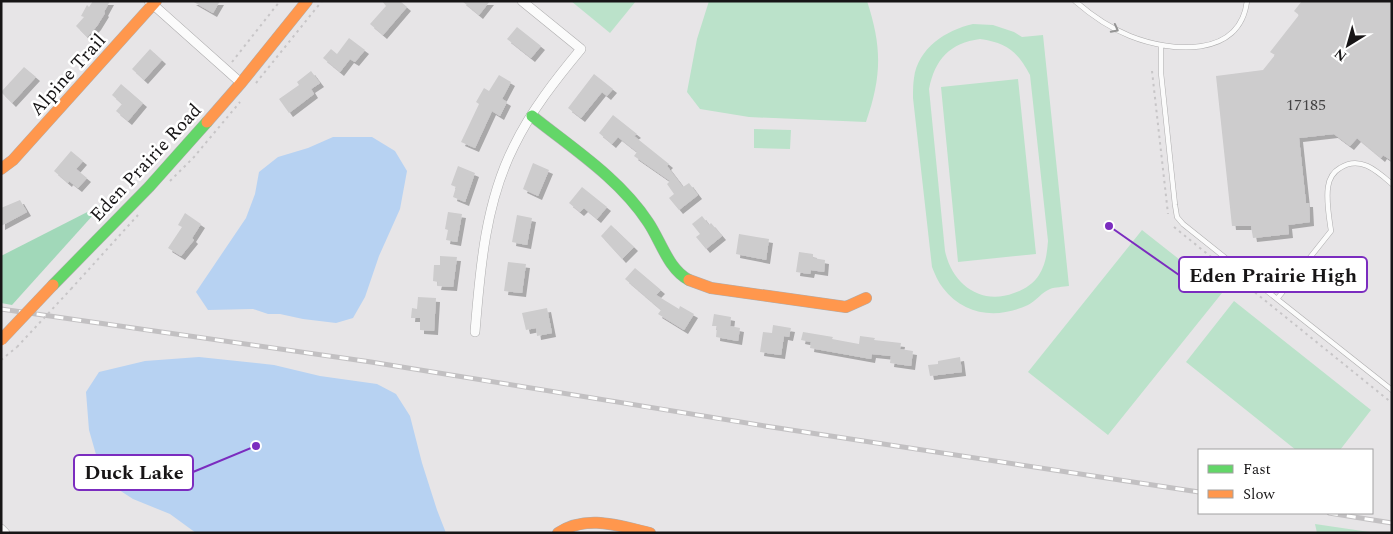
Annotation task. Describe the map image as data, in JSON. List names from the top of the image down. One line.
{"streets":{"street":["Alpine Trail","Eden Prairie Road"]},"places":["Eden Prairie High","Duck Lake"],"house_numbers":["17185"],"legend":["Fast","Slow"],"north":"bottom left"}
